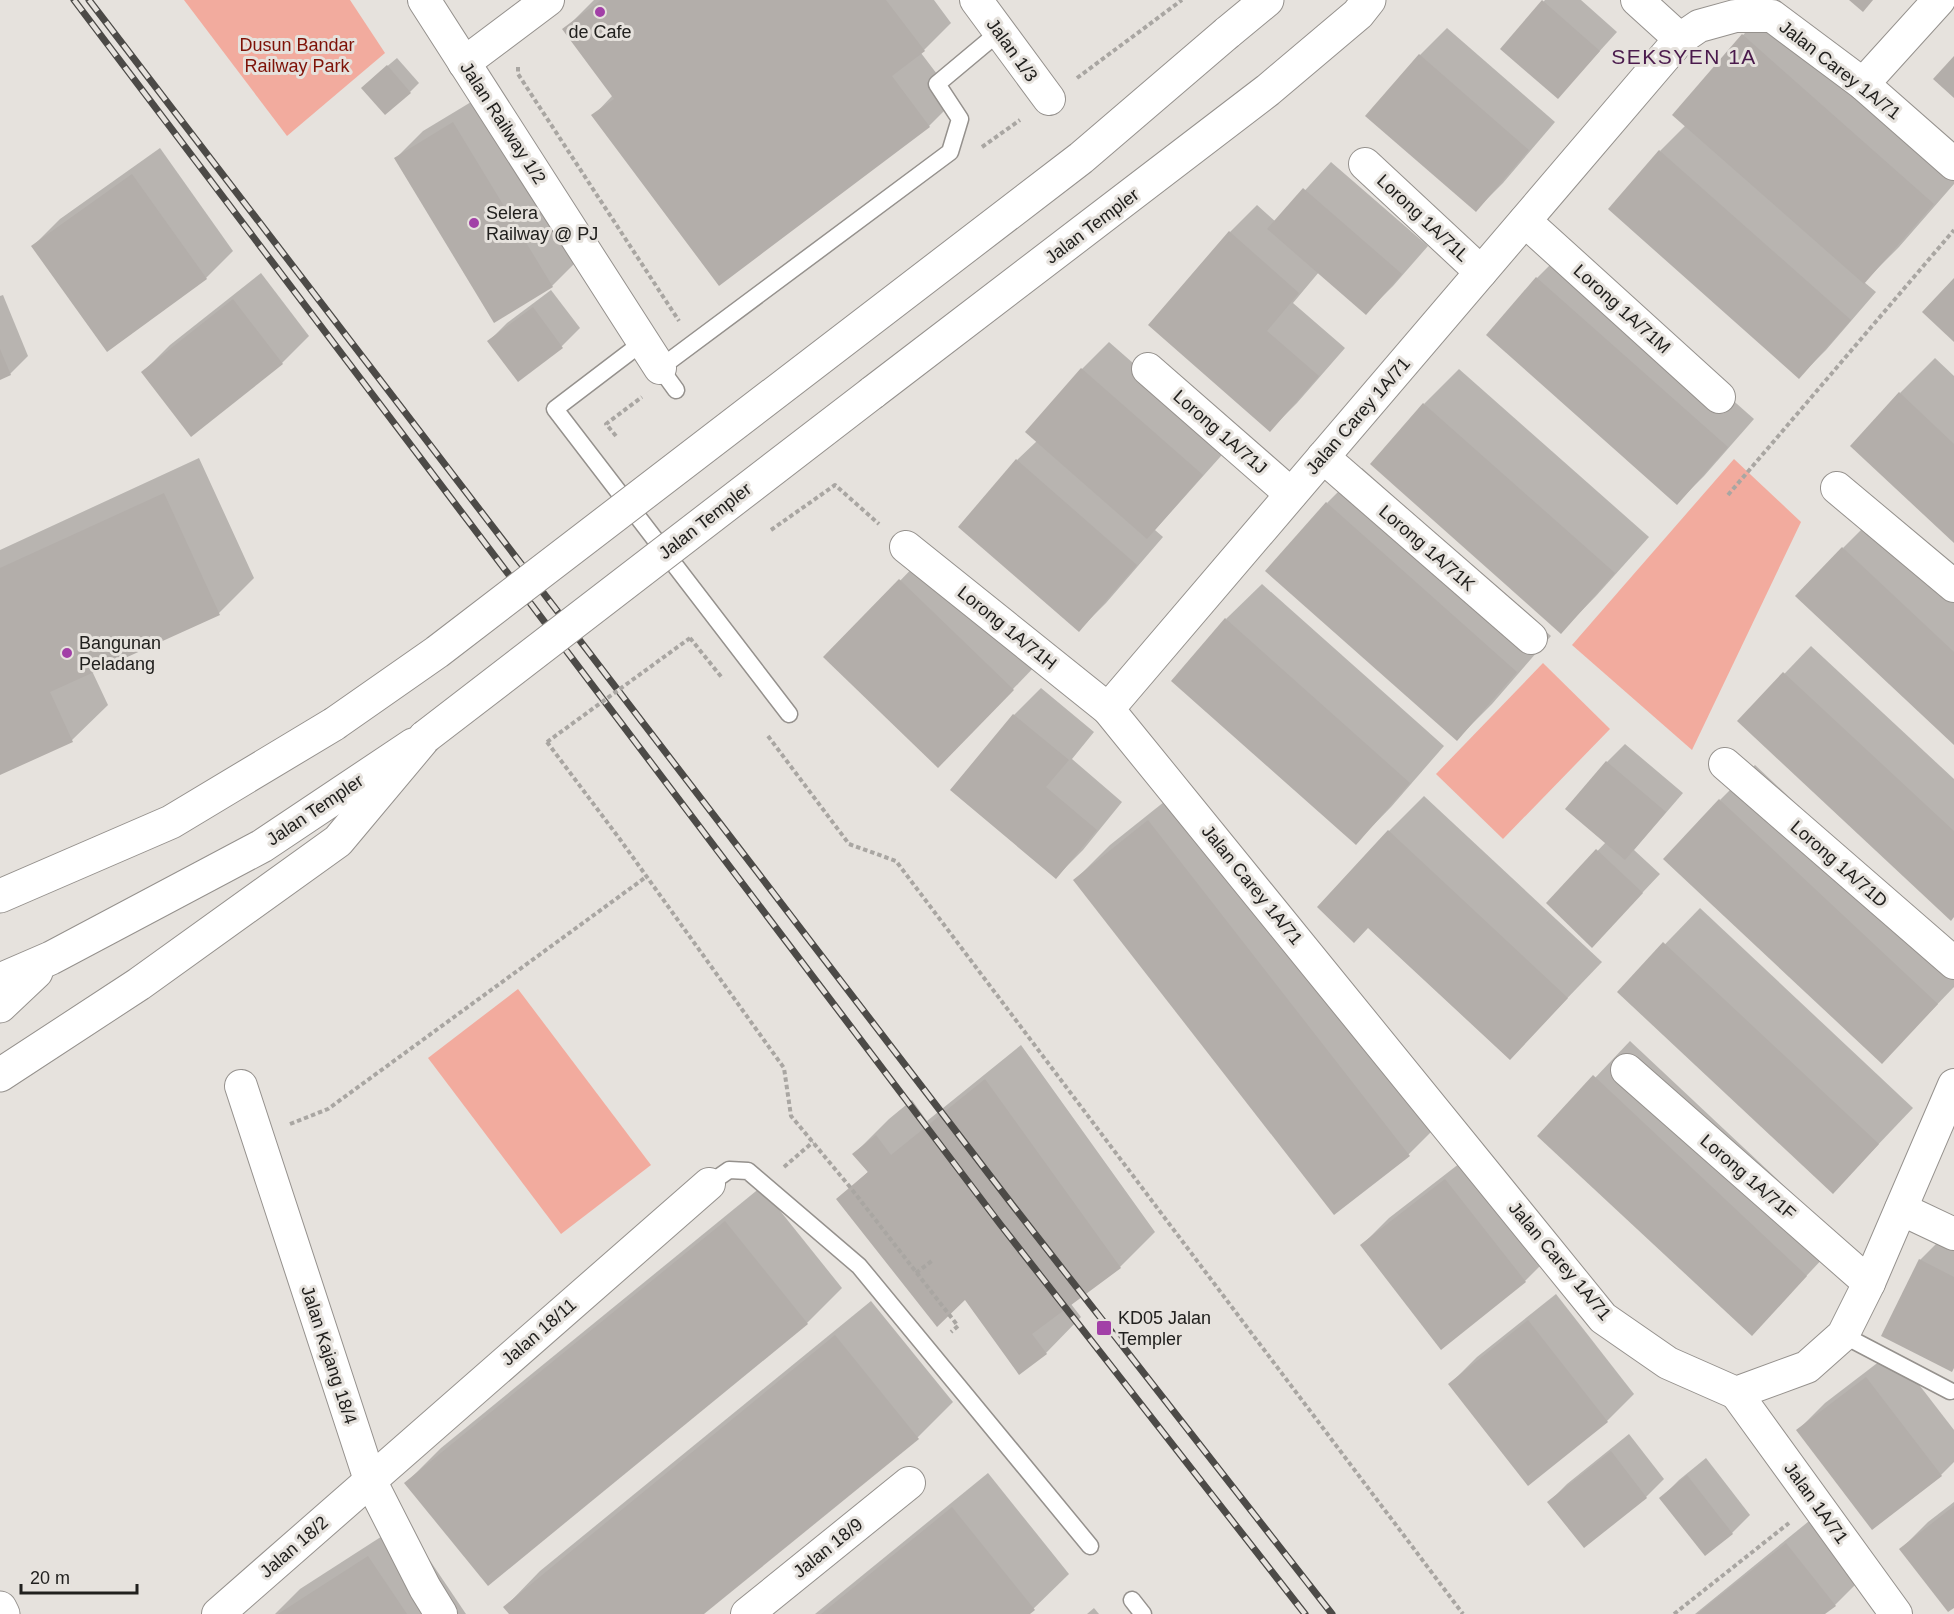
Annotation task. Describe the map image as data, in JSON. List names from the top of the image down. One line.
{"streets":{"main road":["Jalan Templer"],"street":["Jalan 1/3","Jalan Carey 1A/71","Jalan Railway 1/2","Lorong 1A/71L","Lorong 1A/71M","Lorong 1A/71J","Lorong 1A/71K","Lorong 1A/71H","Lorong 1A/71D","Lorong 1A/71F","Jalan 18/11","Jalan Kajang 18/4","Jalan 1A/71","Jalan 18/2","Jalan 18/9"]},"crossings":[["Jalan Carey 1A/71","Lorong 1A/71L"],["Jalan Carey 1A/71","Lorong 1A/71M"],["Jalan Carey 1A/71","Lorong 1A/71J"],["Jalan Carey 1A/71","Lorong 1A/71K"],["Jalan Carey 1A/71","Lorong 1A/71H"],["Jalan Carey 1A/71","Jalan 1A/71"],["Jalan 18/11","Jalan Kajang 18/4"],["Jalan 18/11","Jalan 18/2"],["Jalan Kajang 18/4","Jalan 18/2"]],"districts":["SEKSYEN 1A"],"parks":["Dusun Bandar Railway Park"],"places":{"other":["de Cafe","Selera Railway @ PJ","Bangunan Peladang"],"transit":["KD05 Jalan Templer"]},"scale_bar":"20 m"}
